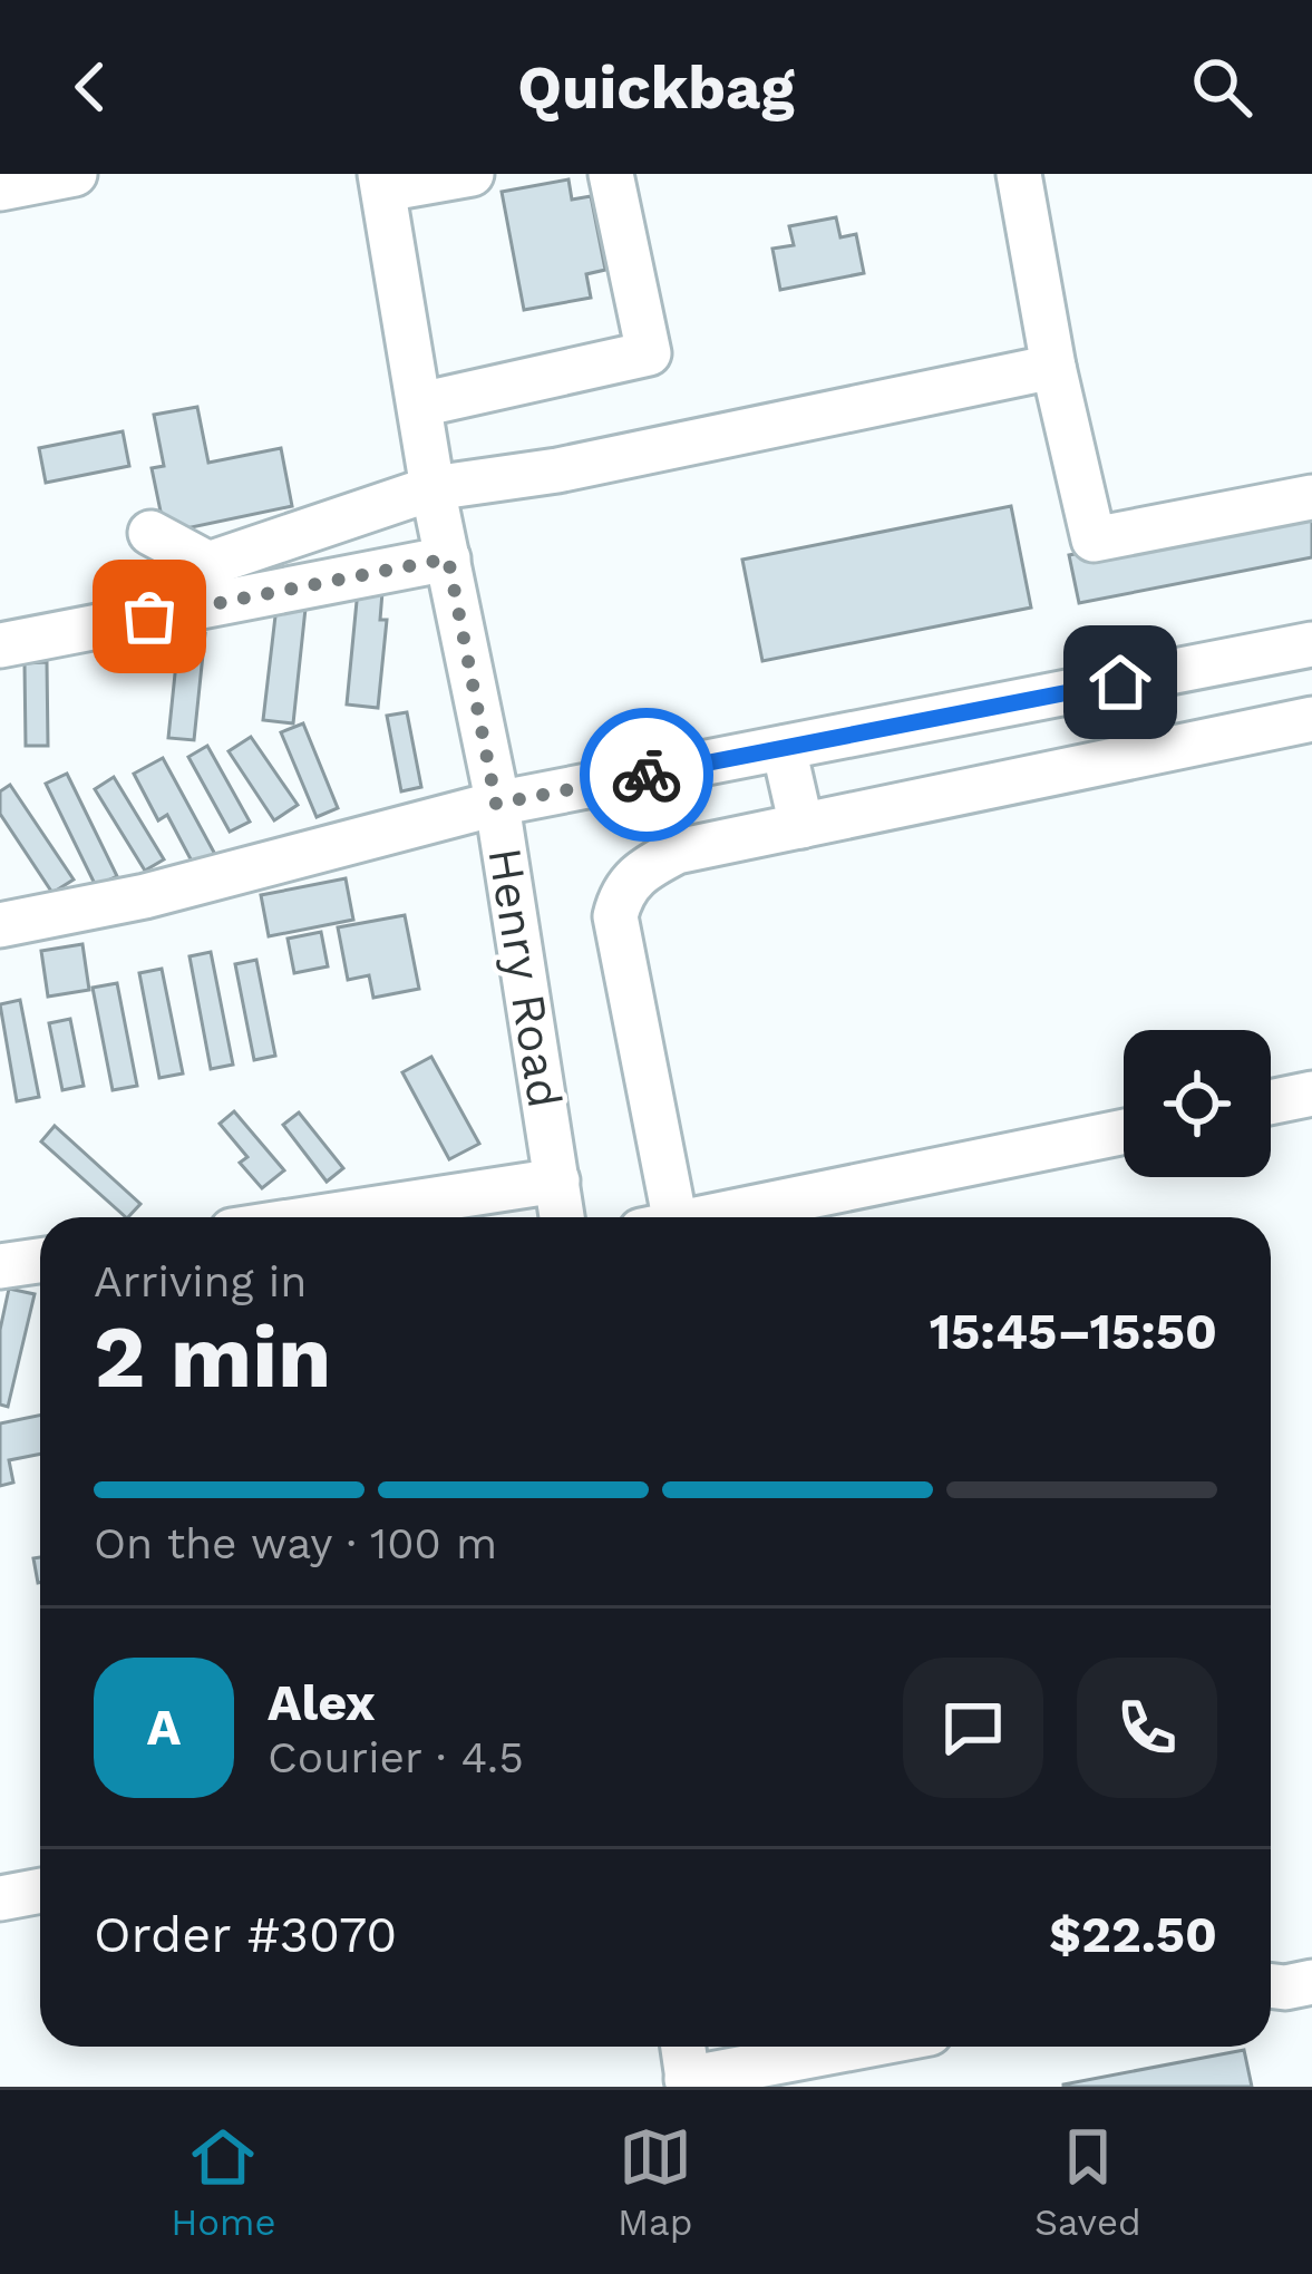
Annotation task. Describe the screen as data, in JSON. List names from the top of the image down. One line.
{"streets":{"street":["Henry Road"]},"page":{"header":"Quickbag","heading":["2 min","Arriving in","15:45–15:50"],"panel":["Alex","Courier · 4.5","Order #3070","$22.50"],"bar":"On the way · 100 m","round":"A","tabs":["Home","Map","Saved"]}}
